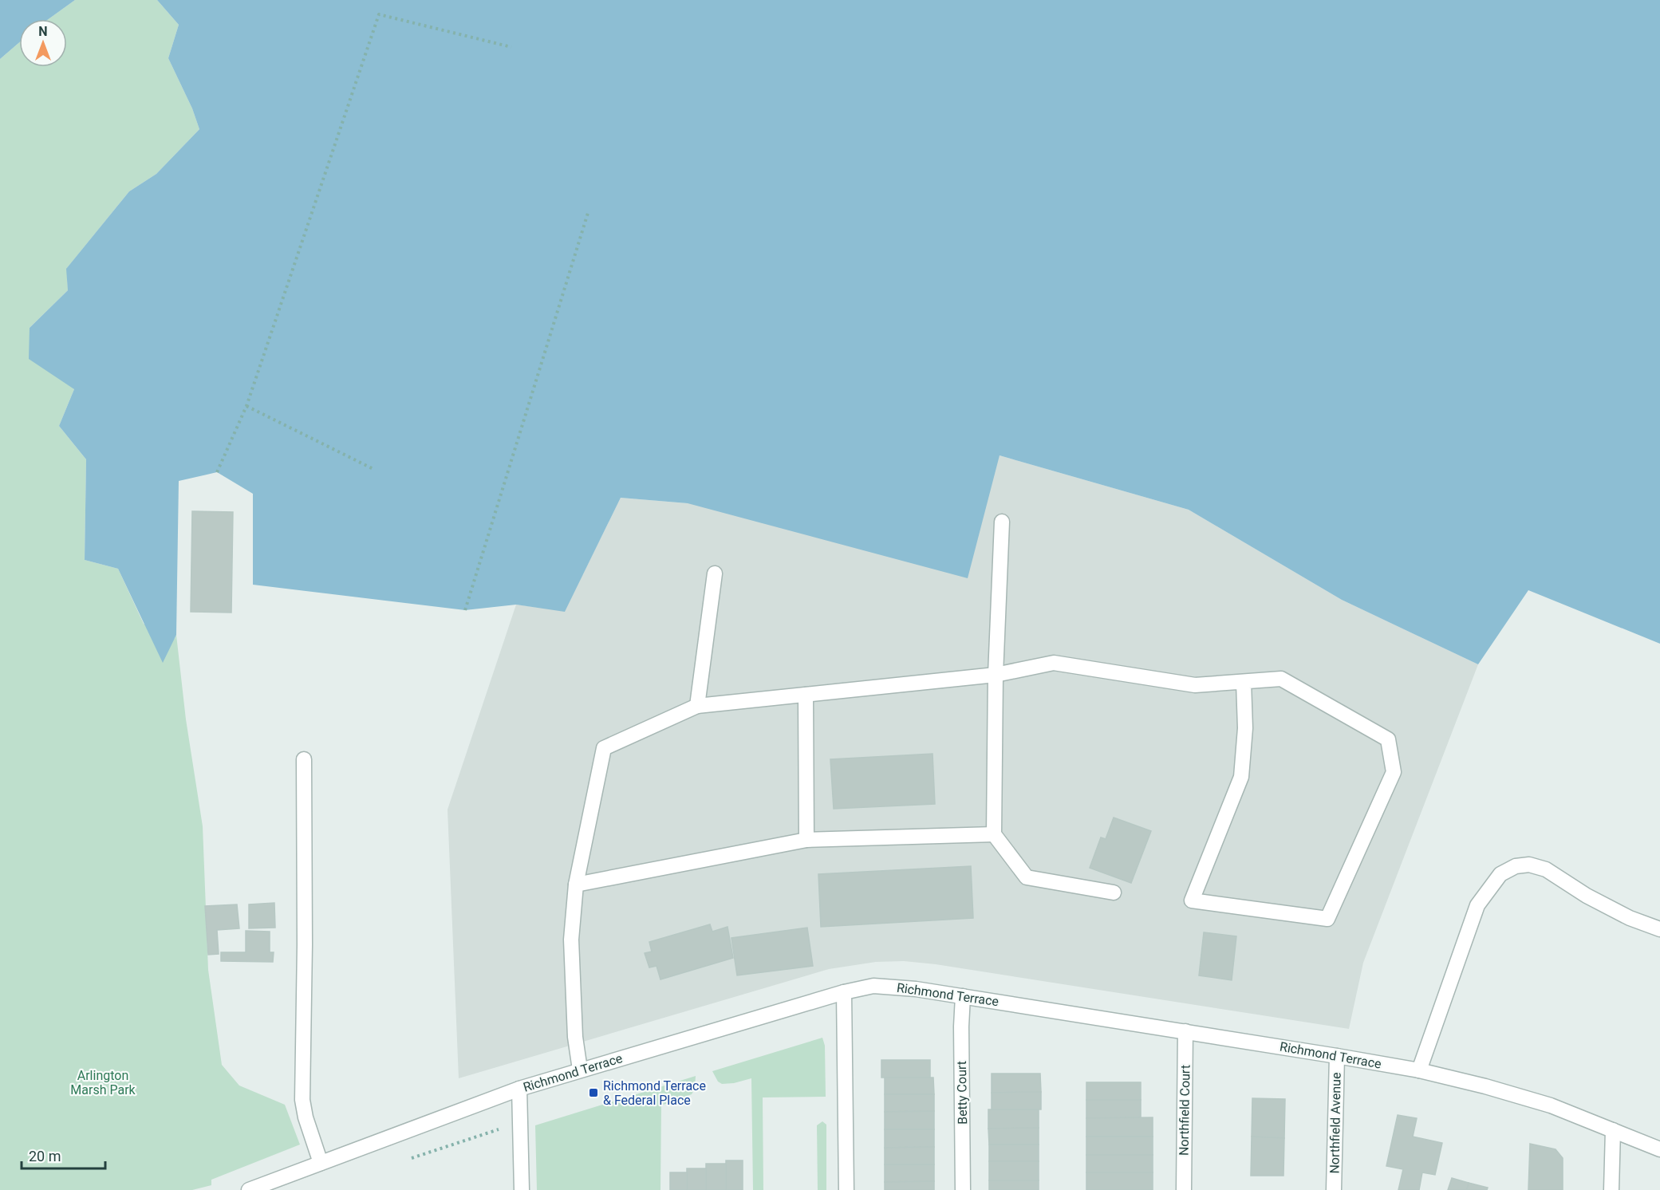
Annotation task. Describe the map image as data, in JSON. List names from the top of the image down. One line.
{"streets":{"street":["Richmond Terrace","Betty Court","Northfield Court","Northfield Avenue"]},"crossings":[["Richmond Terrace","Betty Court"],["Richmond Terrace","Northfield Court"],["Richmond Terrace","Northfield Avenue"]],"parks":["Arlington Marsh Park"],"places":{"transit":["Richmond Terrace & Federal Place"]},"scale_bar":"20 m","north":"top"}
